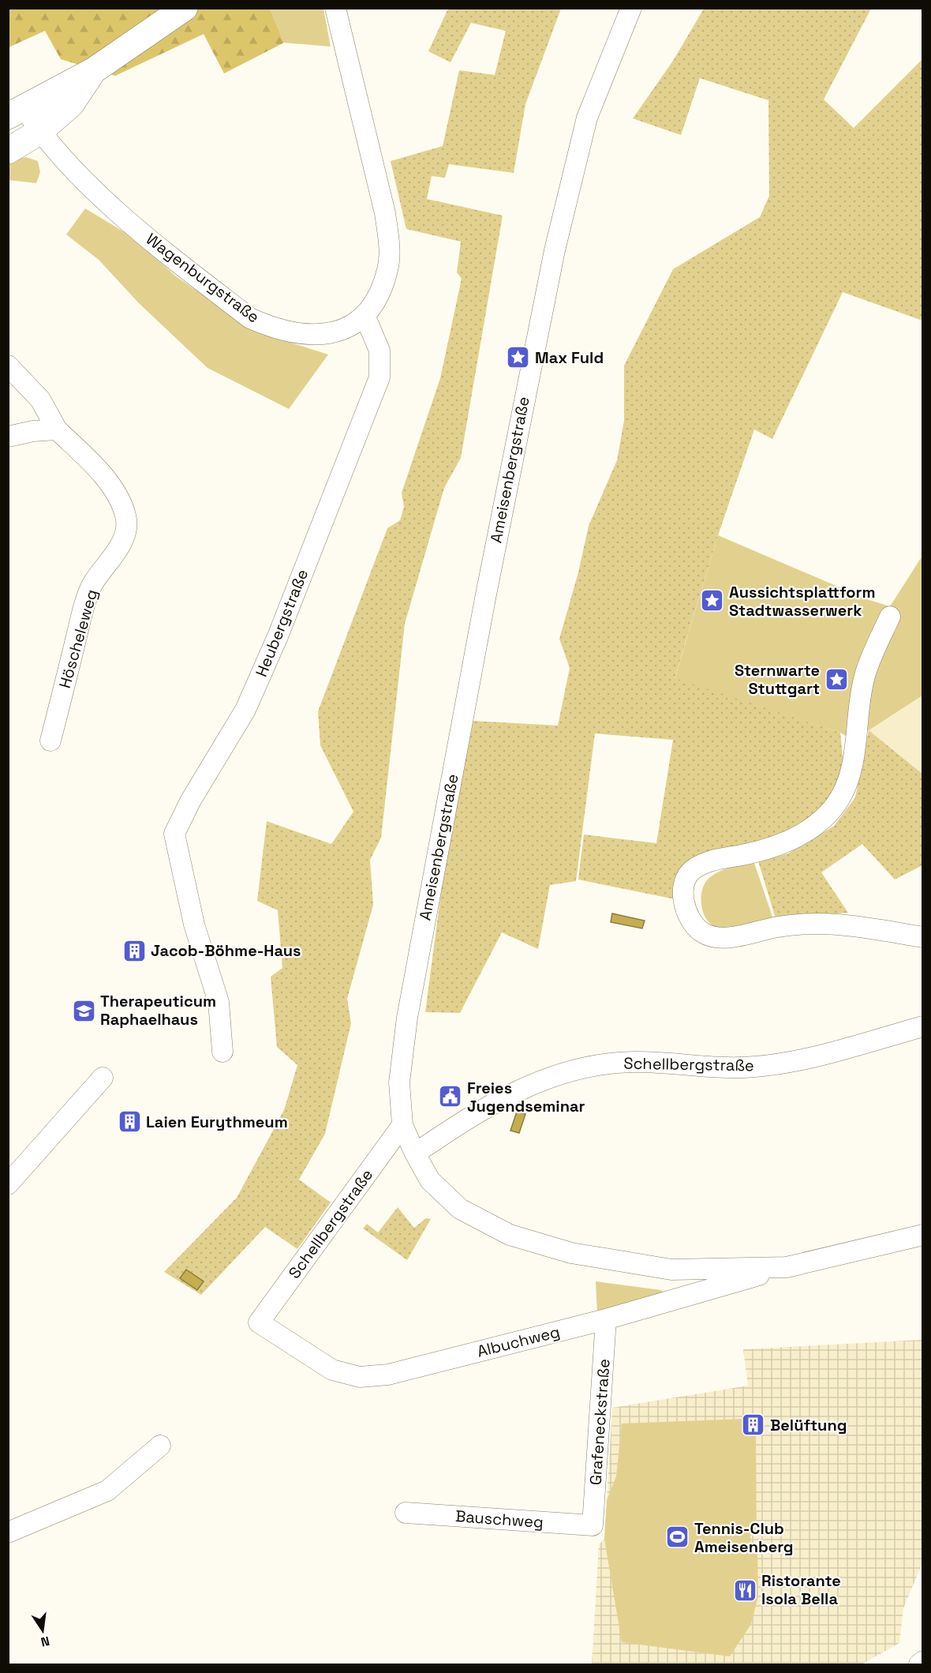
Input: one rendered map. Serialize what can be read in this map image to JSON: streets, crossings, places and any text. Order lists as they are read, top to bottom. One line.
{"streets":{"main road":["Wagenburgstraße"],"street":["Ameisenbergstraße","Heubergstraße","Höscheleweg","Schellbergstraße","Albuchweg","Grafeneckstraße","Bauschweg"]},"crossings":[["Wagenburgstraße","Heubergstraße"],["Ameisenbergstraße","Schellbergstraße"],["Ameisenbergstraße","Albuchweg"],["Schellbergstraße","Albuchweg"],["Albuchweg","Grafeneckstraße"],["Grafeneckstraße","Bauschweg"]],"places":{"place":["Max Fuld","Aussichtsplattform Stadtwasserwerk","Sternwarte Stuttgart"],"building":["Jacob-Böhme-Haus","Laien Eurythmeum","Belüftung"],"school or university":["Therapeuticum Raphaelhaus"],"public building":["Freies Jugendseminar"],"sports":["Tennis-Club Ameisenberg"],"restaurant":["Ristorante Isola Bella"]},"north":"bottom"}
